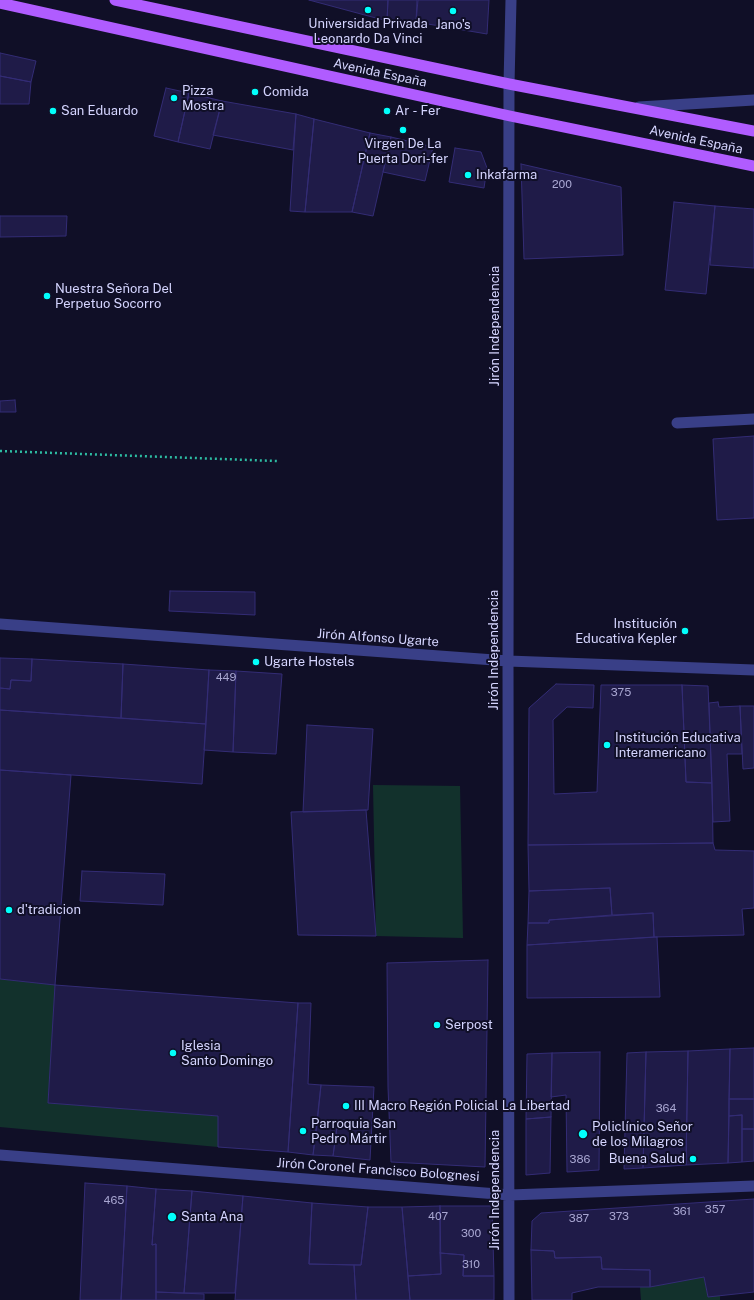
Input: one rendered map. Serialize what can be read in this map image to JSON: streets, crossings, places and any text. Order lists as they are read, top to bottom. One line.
{"streets":{"main road":["Avenida España"],"street":["Jirón Independencia","Jirón Alfonso Ugarte","Jirón Coronel Francisco Bolognesi"]},"crossings":[["Avenida España","Jirón Independencia"],["Jirón Independencia","Jirón Alfonso Ugarte"],["Jirón Independencia","Jirón Coronel Francisco Bolognesi"]],"places":["Universidad Privada Leonardo Da Vinci","Jano's","Comida","Pizza Mostra","San Eduardo","Ar - Fer","Virgen De La Puerta Dori-fer","Inkafarma","Nuestra Señora Del Perpetuo Socorro","Institución Educativa Kepler","Ugarte Hostels","Institución Educativa Interamericano","d'tradicion","Serpost","Iglesia Santo Domingo","III Macro Región Policial La Libertad","Parroquia San Pedro Mártir","Policlínico Señor de los Milagros","Buena Salud","Santa Ana"],"house_numbers":["200","449","375","364","386","465","357","361","407","373","387","300","310"]}
